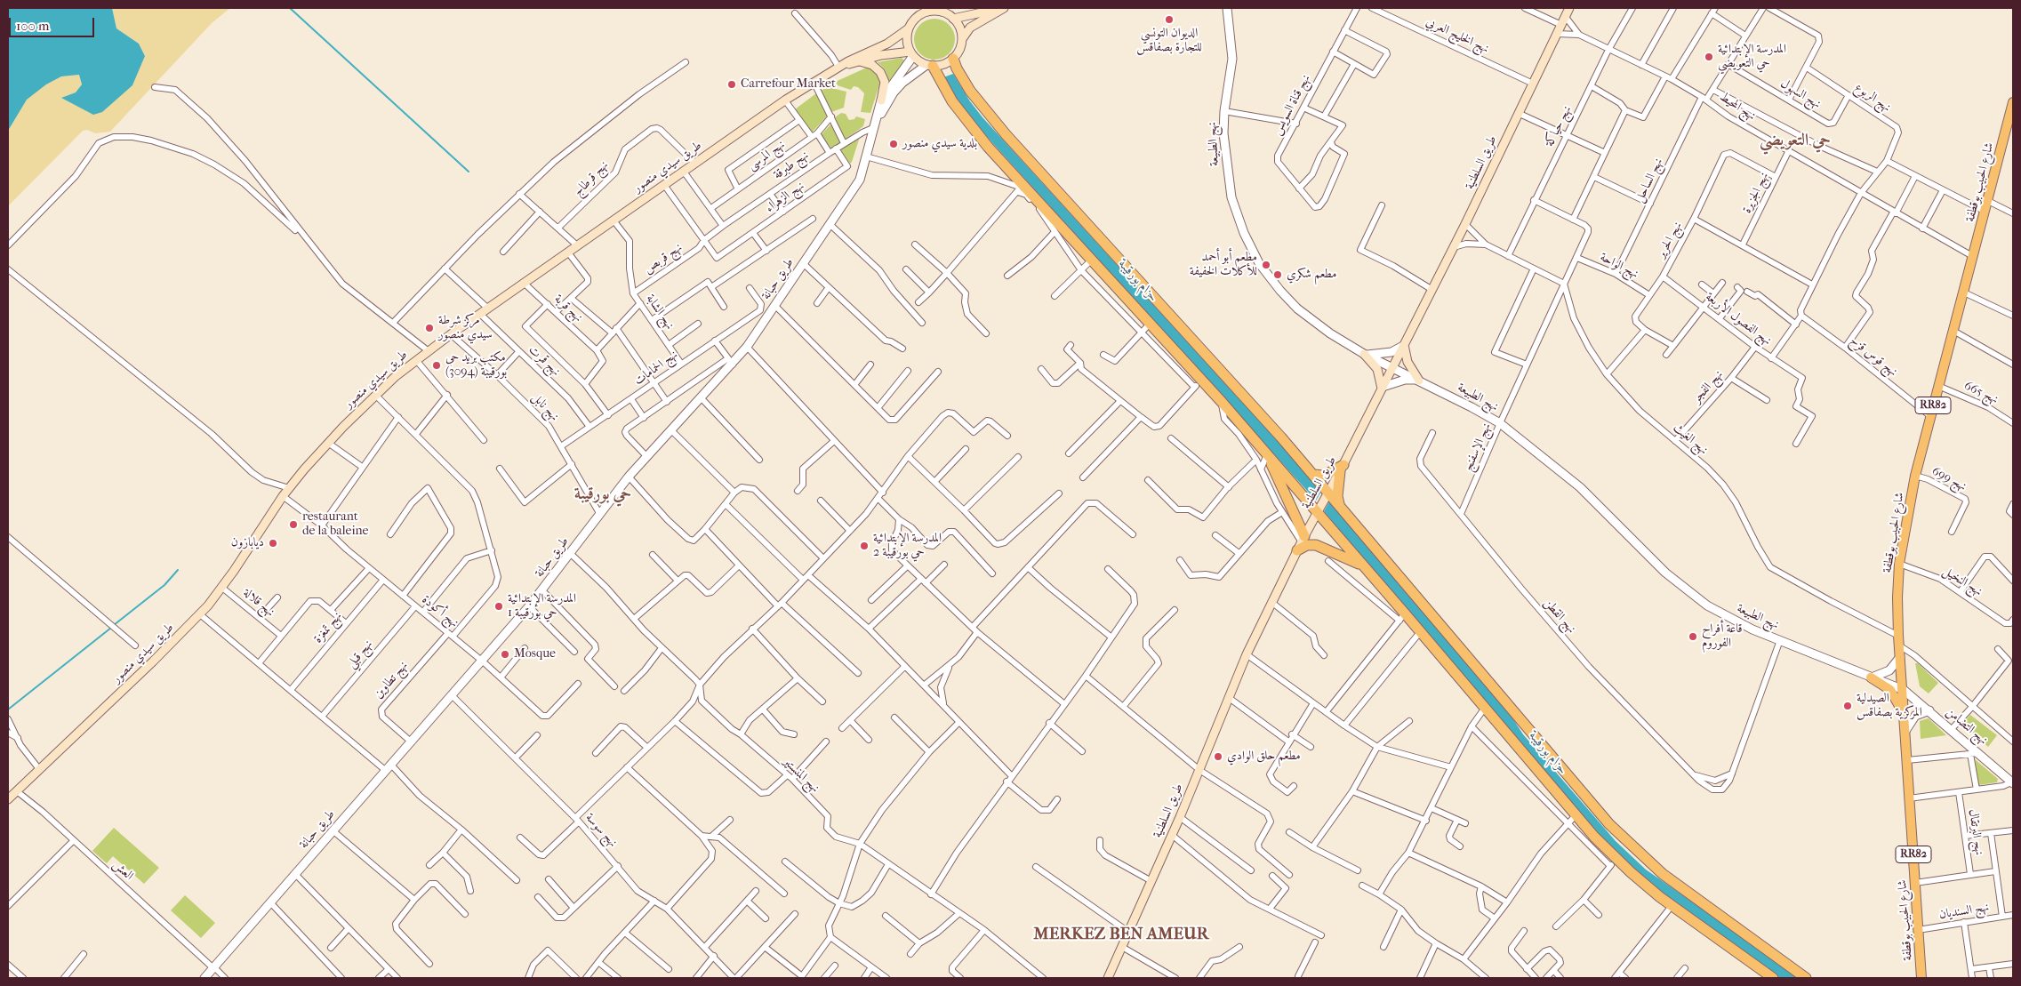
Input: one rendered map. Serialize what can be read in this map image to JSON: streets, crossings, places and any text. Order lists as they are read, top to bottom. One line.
{"streets":{"main road":["طريق السلطنية","طريق سيدي منصور","شارع الحبيب بوقطفة","RR82"],"street":["نهج الخليج العربي","نهج السهول","نهج الربوع","نهج قناة السويس","نهج المحيط","نهج حياكة","نهج الطبيعة","نهج المرسى","نهج طبرقة","نهج قرطاج","نهج الساحل","نهج الجزيرة","نهج الزهراء","نهج الحرير","نهج قربص","نهج الواحة","طريق حبانة","نهج قربة","نهج الشابة","نهج الفصول الأربعة","نهج قوس قزح","نهج قمرت","نهج الحمامات","نهج الفجر","نهج 665","نهج نابل","نهج الغيث","نهج الإسفنج","نهج 699","نهج النخيل","نهج قلالة","نهج أكودة","نهج القطن","نهج تمغزة","نهج قبلي","نهج تطاوين","نهج التضامن","نهج المنستير","نهج سوسة","نهج البرتقال","العش","نهج السنديان"]},"crossings":[["نهج الخليج العربي","طريق السلطنية"],["نهج السهول","نهج الربوع"],["نهج السهول","نهج الساحل"],["نهج المحيط","نهج حياكة"],["نهج المحيط","طريق السلطنية"],["نهج المحيط","نهج الساحل"],["نهج المحيط","شارع الحبيب بوقطفة"],["نهج المحيط","نهج الجزيرة"],["نهج الطبيعة","طريق السلطنية"],["نهج الطبيعة","شارع الحبيب بوقطفة"],["نهج الطبيعة","نهج الإسفنج"],["نهج الطبيعة","نهج القطن"],["نهج الطبيعة","نهج التضامن"],["نهج طبرقة","نهج الزهراء"],["نهج طبرقة","نهج قربص"],["نهج طبرقة","طريق حبانة"],["طريق سيدي منصور","نهج قرطاج"],["طريق سيدي منصور","طريق حبانة"],["طريق سيدي منصور","نهج قربة"],["طريق سيدي منصور","نهج الشابة"],["طريق سيدي منصور","نهج قمرت"],["طريق سيدي منصور","نهج نابل"],["طريق سيدي منصور","نهج قلالة"],["طريق سيدي منصور","نهج أكودة"],["طريق سيدي منصور","العش"],["نهج الساحل","نهج الواحة"],["شارع الحبيب بوقطفة","نهج قوس قزح"],["شارع الحبيب بوقطفة","نهج 665"],["شارع الحبيب بوقطفة","نهج الغيث"],["شارع الحبيب بوقطفة","نهج 699"],["شارع الحبيب بوقطفة","نهج النخيل"],["شارع الحبيب بوقطفة","نهج التضامن"],["شارع الحبيب بوقطفة","نهج السنديان"],["نهج الجزيرة","نهج الحرير"],["نهج الزهراء","نهج قربص"],["نهج الحرير","نهج الواحة"],["نهج الحرير","نهج الفصول الأربعة"],["نهج قربص","نهج الشابة"],["نهج الواحة","نهج الإسفنج"],["طريق حبانة","نهج نابل"],["طريق حبانة","نهج أكودة"],["طريق حبانة","نهج تطاوين"],["طريق حبانة","نهج المنستير"],["طريق حبانة","نهج سوسة"],["طريق حبانة","العش"],["نهج الشابة","نهج الحمامات"],["نهج الفصول الأربعة","نهج الفجر"],["نهج قمرت","نهج الحمامات"],["نهج الحمامات","نهج نابل"],["نهج الفجر","نهج الغيث"],["نهج الغيث","نهج الإسفنج"],["نهج الإسفنج","نهج القطن"],["نهج أكودة","نهج تمغزة"],["نهج أكودة","نهج قبلي"],["نهج أكودة","نهج تطاوين"]],"districts":["حي التعويضي","حي بورقيبة","MERKEZ BEN AMEUR"],"water":["حزام بورقيبة"],"places":["الديوان التونسي للتجارة بصفاقس","المدرسة الإبتدائية حي التعويضي","Carrefour Market","بلدية سيدي منصور","مطعم أبو أحمد للأكلات الخفيفة","مطعم شكري","مركز شرطة سيدي منصور","مكتب بريد حي بورقيبة (3094)","restaurant de la baleine","ديابازون","المدرسة الإبتدائية حي بورقيبة 2","المدرسة الإبتدائية حي بورقيبة 1","قاعة أفراح الفوروم","Mosque","الصيدلية المركزية بصفاقس","مطعم حلق الوادي"],"scale_bar":"100 m"}
